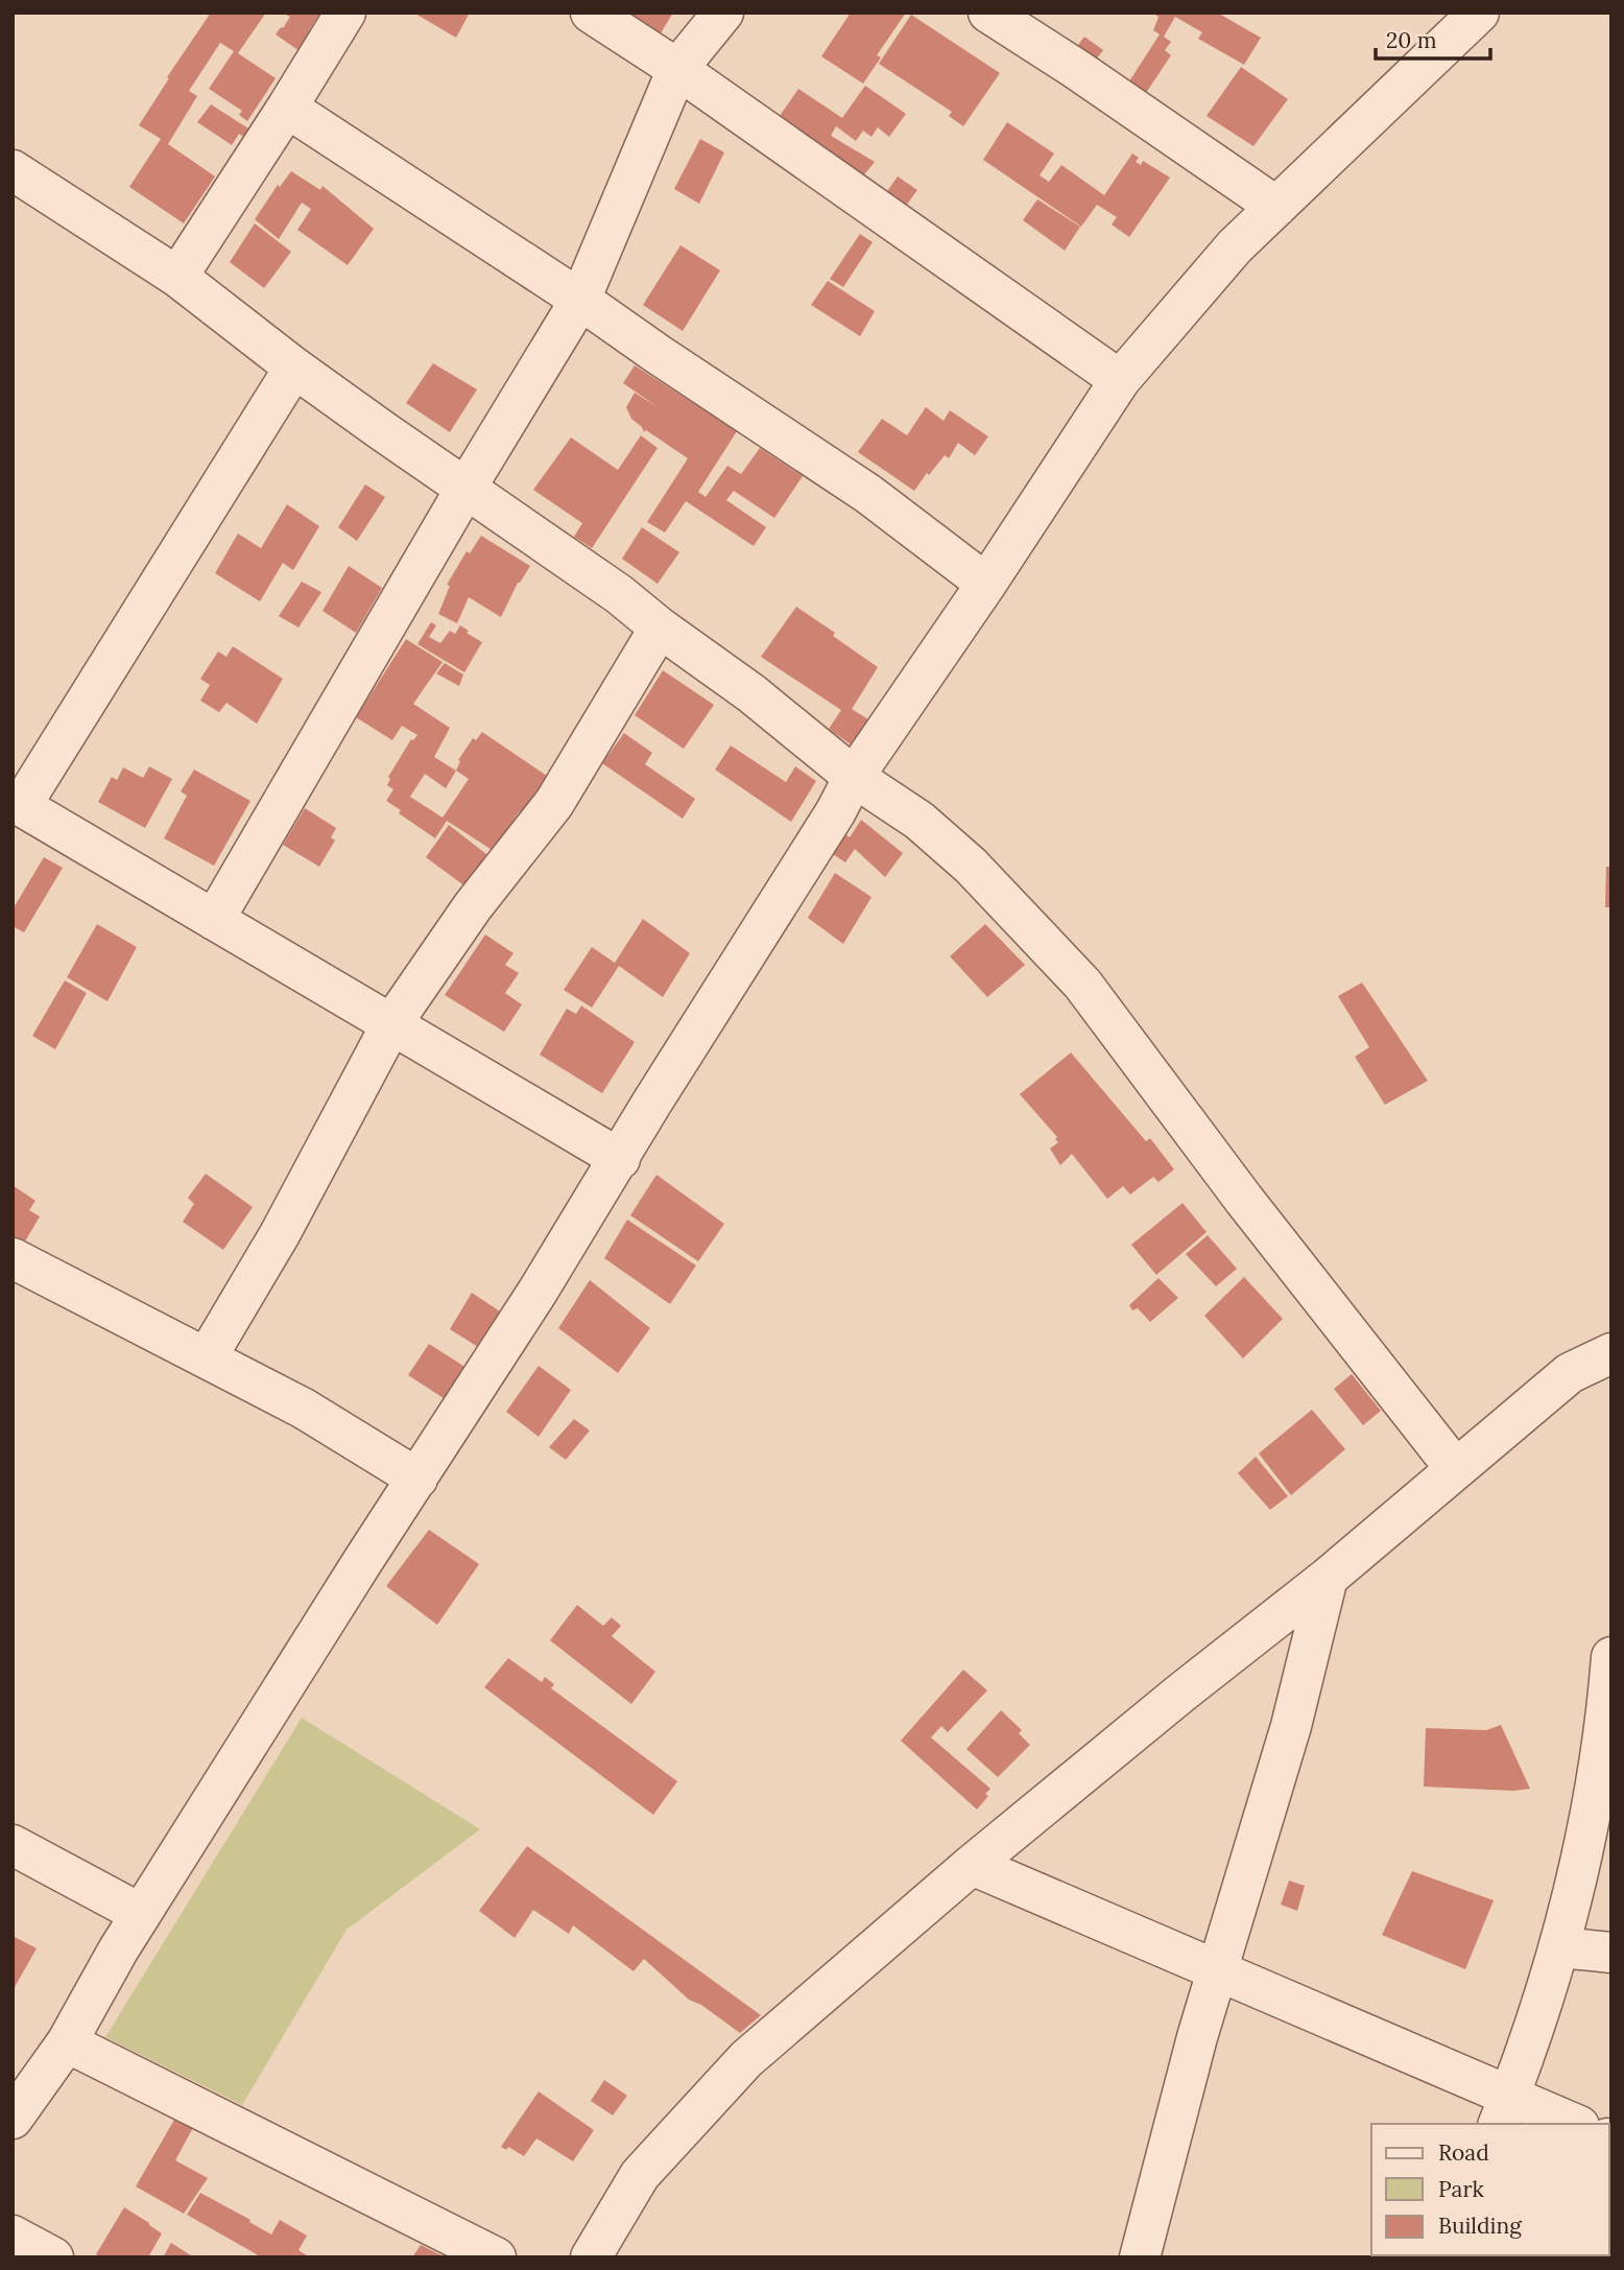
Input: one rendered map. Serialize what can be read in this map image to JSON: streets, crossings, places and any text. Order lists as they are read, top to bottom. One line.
{"legend":["Road","Park","Building"],"scale_bar":"20 m"}
